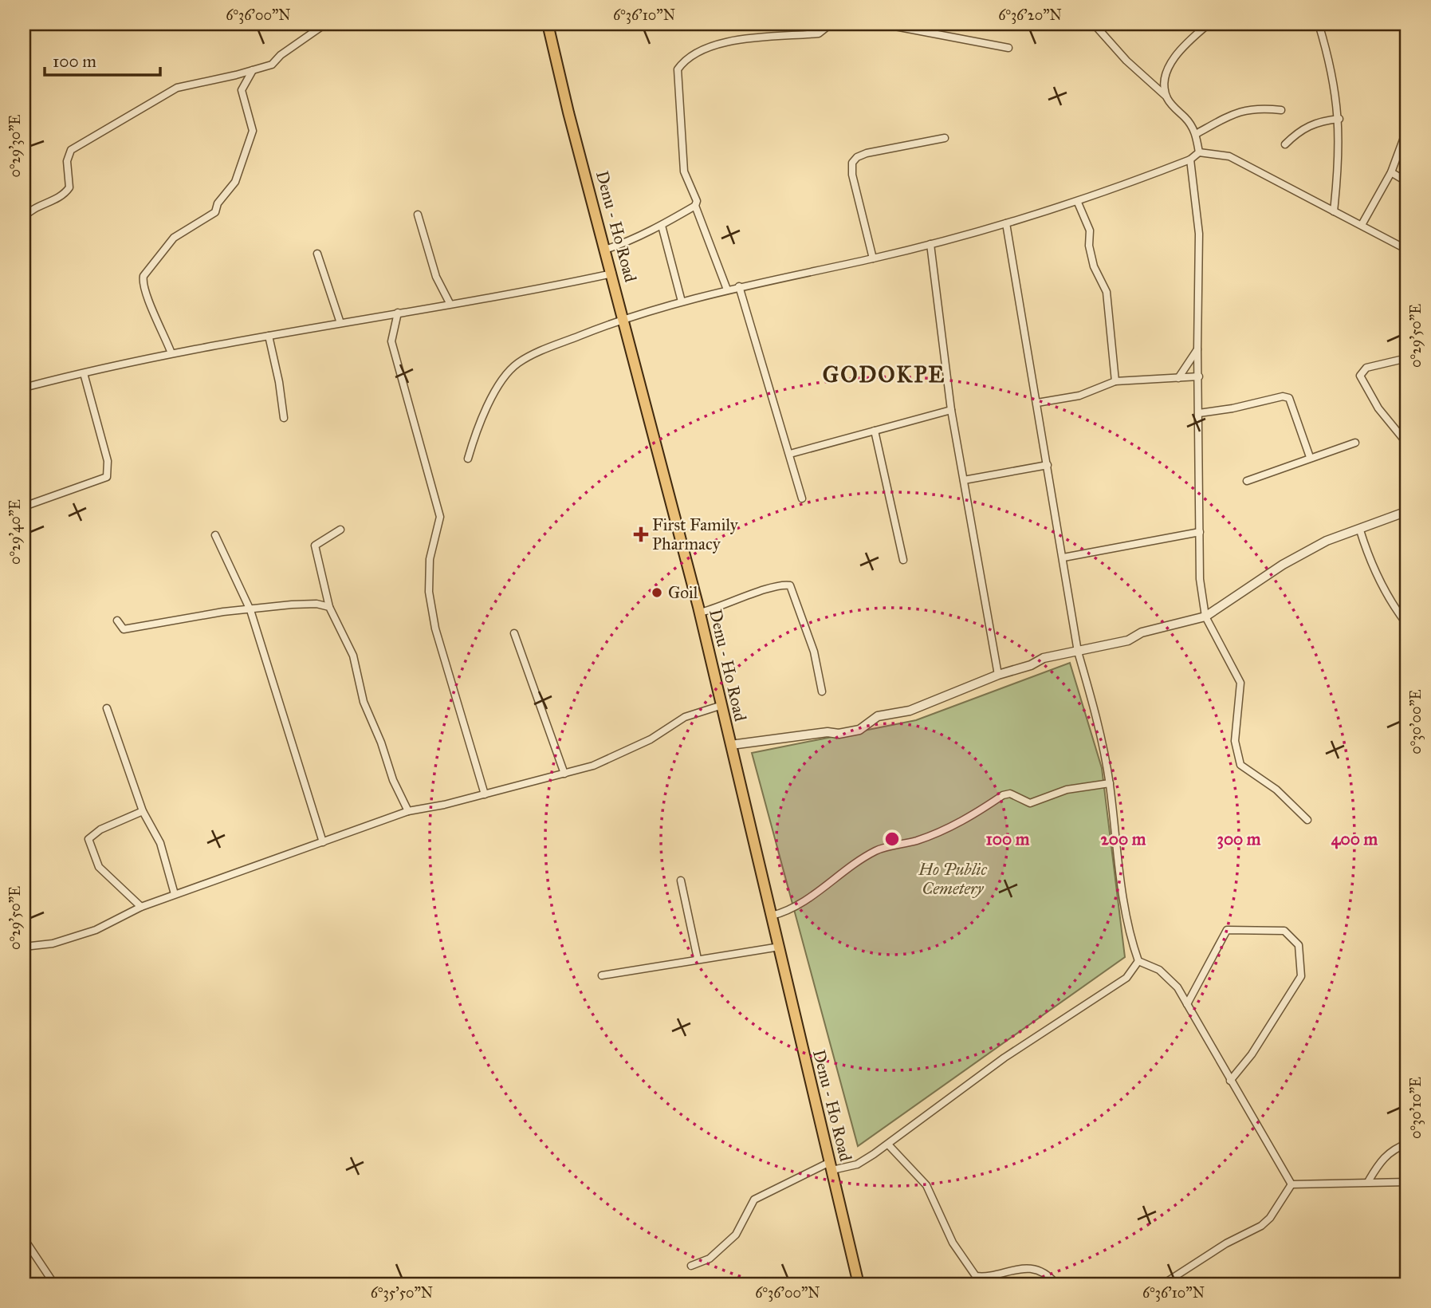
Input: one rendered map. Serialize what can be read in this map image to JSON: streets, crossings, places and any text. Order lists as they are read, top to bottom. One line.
{"streets":{"main road":["Denu - Ho Road"]},"districts":["GODOKPE"],"parks":["Ho Public Cemetery"],"places":{"health":["First Family Pharmacy"],"other":["Goil"]},"scale_bar":"100 m","coordinates":["6°36'00\"N","6°36'10\"N","6°36'20\"N","0°29'30\"E","0°29'50\"E","0°29'40\"E","0°30'00\"E","0°30'10\"E","6°35'50\"N"],"rings":["100 m","200 m","300 m","400 m"]}
